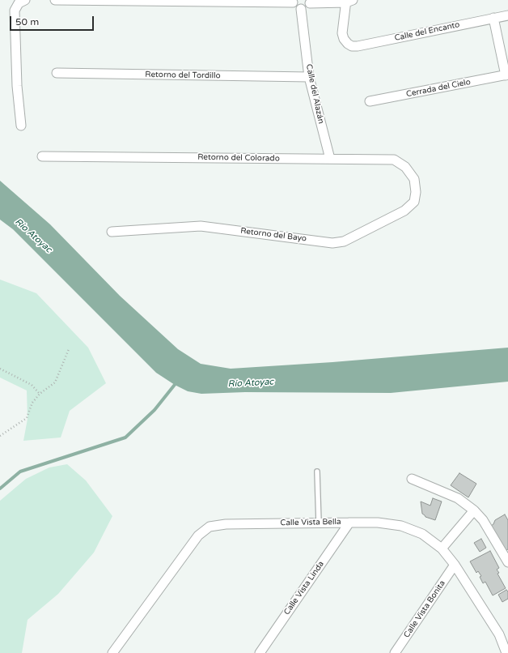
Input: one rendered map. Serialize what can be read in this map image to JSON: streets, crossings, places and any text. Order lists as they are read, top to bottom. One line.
{"streets":{"street":["Calle del Encanto","Retorno del Tordillo","Cerrada del Cielo","Calle del Alazán","Retorno del Colorado","Retorno del Bayo","Calle Vista Bella","Calle Vista Linda","Calle Vista Bonita"]},"crossings":[["Retorno del Tordillo","Calle del Alazán"],["Calle del Alazán","Retorno del Colorado"],["Retorno del Colorado","Retorno del Bayo"],["Calle Vista Bella","Calle Vista Linda"],["Calle Vista Bella","Calle Vista Bonita"]],"water":["Río Atoyac"],"scale_bar":"50 m"}
